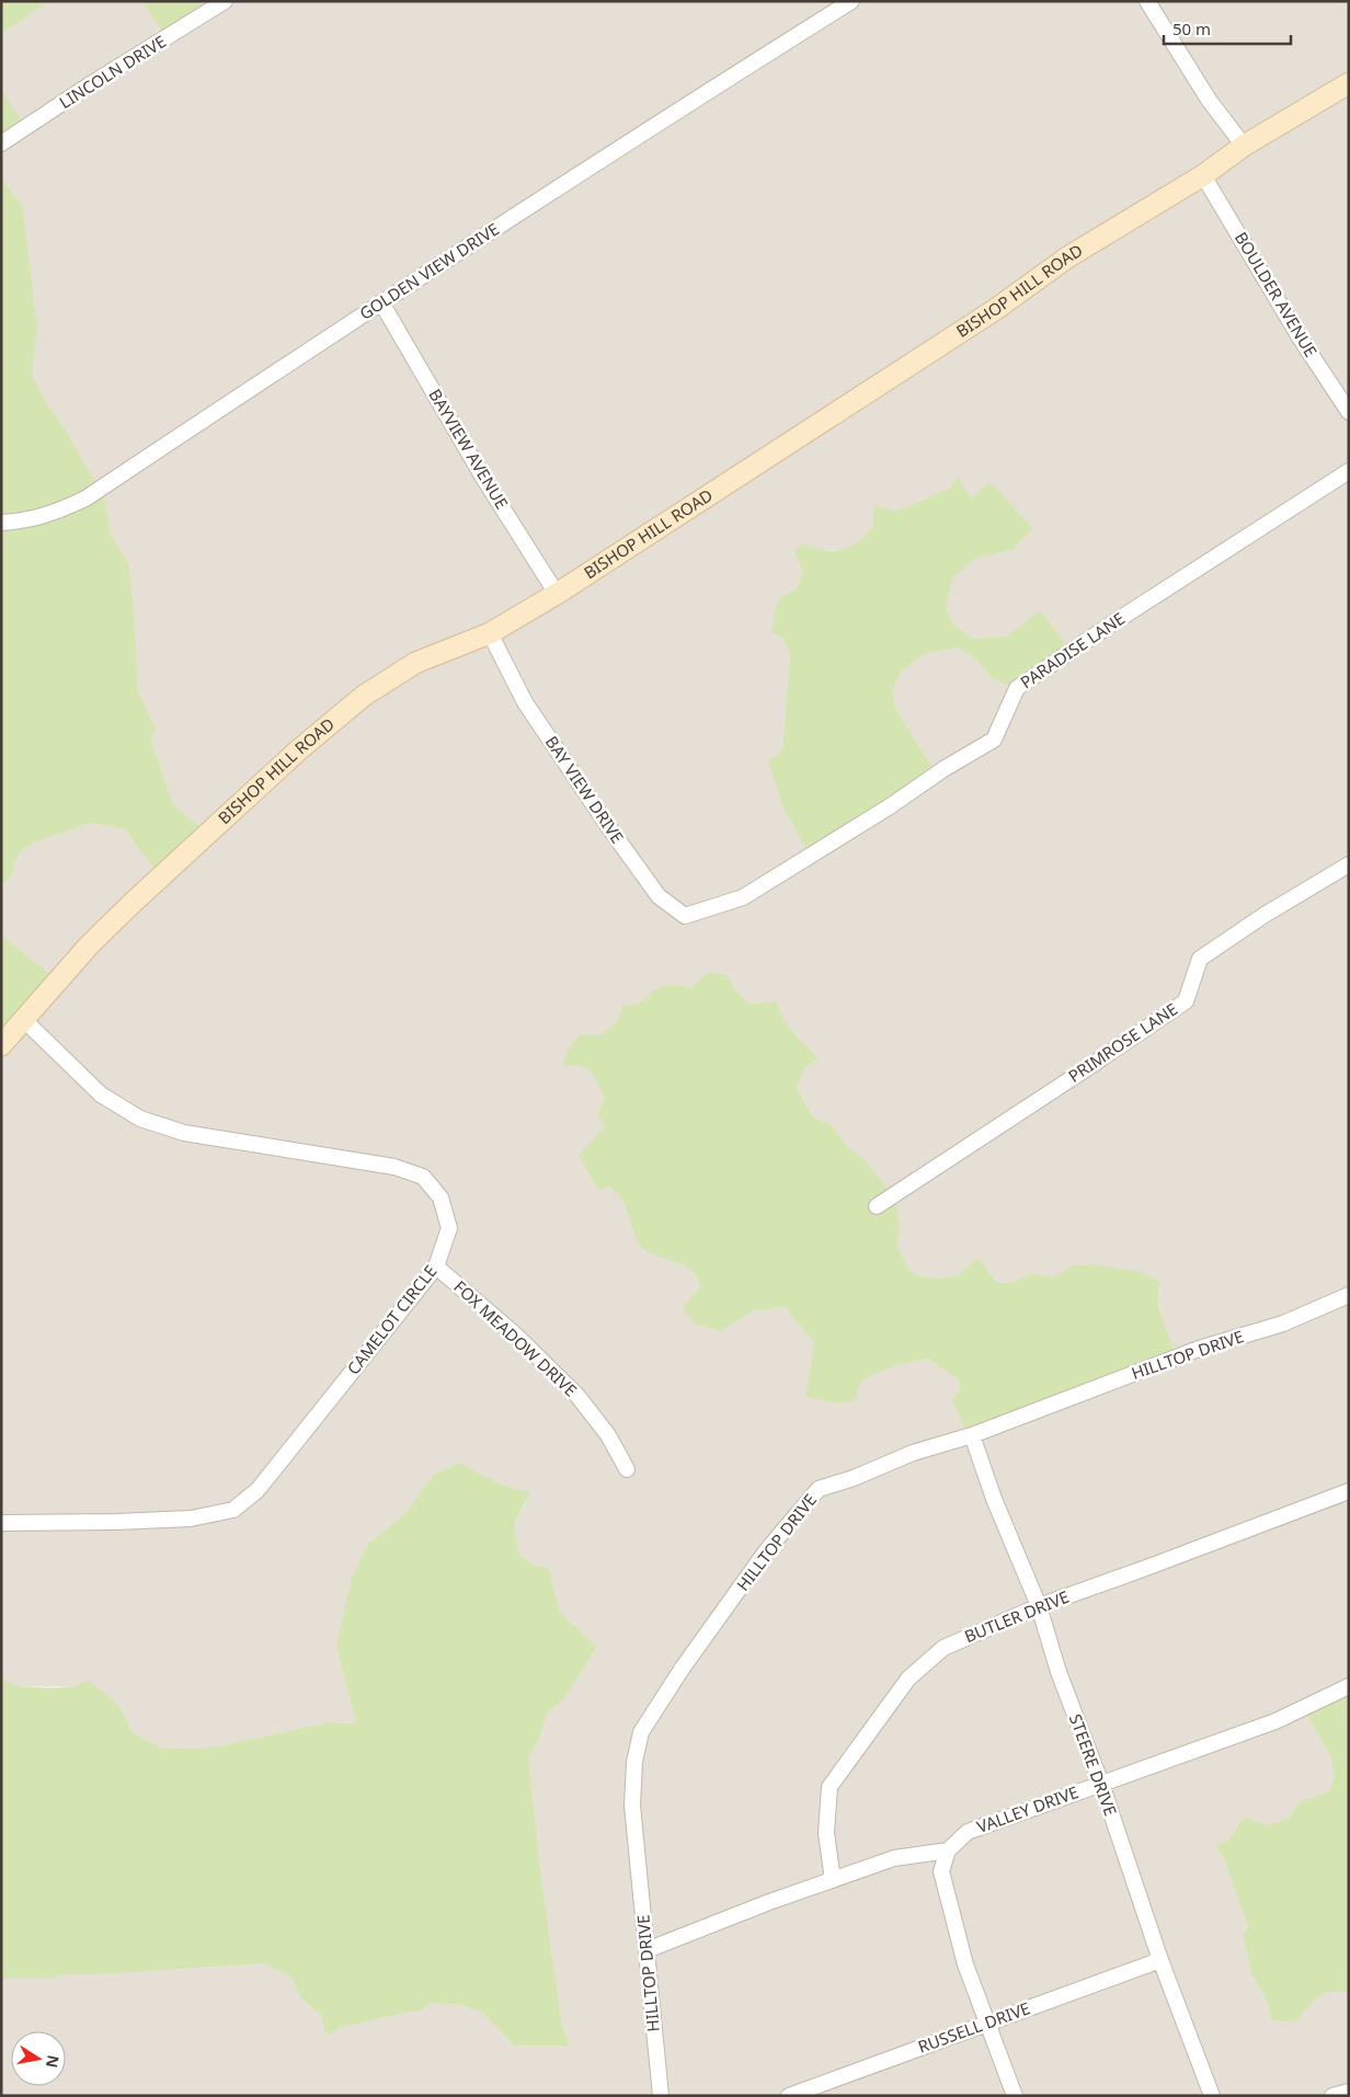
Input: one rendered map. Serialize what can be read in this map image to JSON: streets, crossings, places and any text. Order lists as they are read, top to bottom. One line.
{"streets":{"street":["LINCOLN DRIVE","GOLDEN VIEW DRIVE","BISHOP HILL ROAD","BOULDER AVENUE","BAYVIEW AVENUE","PARADISE LANE","BAY VIEW DRIVE","PRIMROSE LANE","CAMELOT CIRCLE","FOX MEADOW DRIVE","HILLTOP DRIVE","BUTLER DRIVE","STEERE DRIVE","VALLEY DRIVE","RUSSELL DRIVE"]},"crossings":[["GOLDEN VIEW DRIVE","BAYVIEW AVENUE"],["BISHOP HILL ROAD","BOULDER AVENUE"],["BISHOP HILL ROAD","BAYVIEW AVENUE"],["BISHOP HILL ROAD","BAY VIEW DRIVE"],["BISHOP HILL ROAD","CAMELOT CIRCLE"],["PARADISE LANE","BAY VIEW DRIVE"],["CAMELOT CIRCLE","FOX MEADOW DRIVE"],["HILLTOP DRIVE","STEERE DRIVE"],["BUTLER DRIVE","STEERE DRIVE"],["STEERE DRIVE","VALLEY DRIVE"],["STEERE DRIVE","RUSSELL DRIVE"]],"scale_bar":"50 m","north":"right"}
